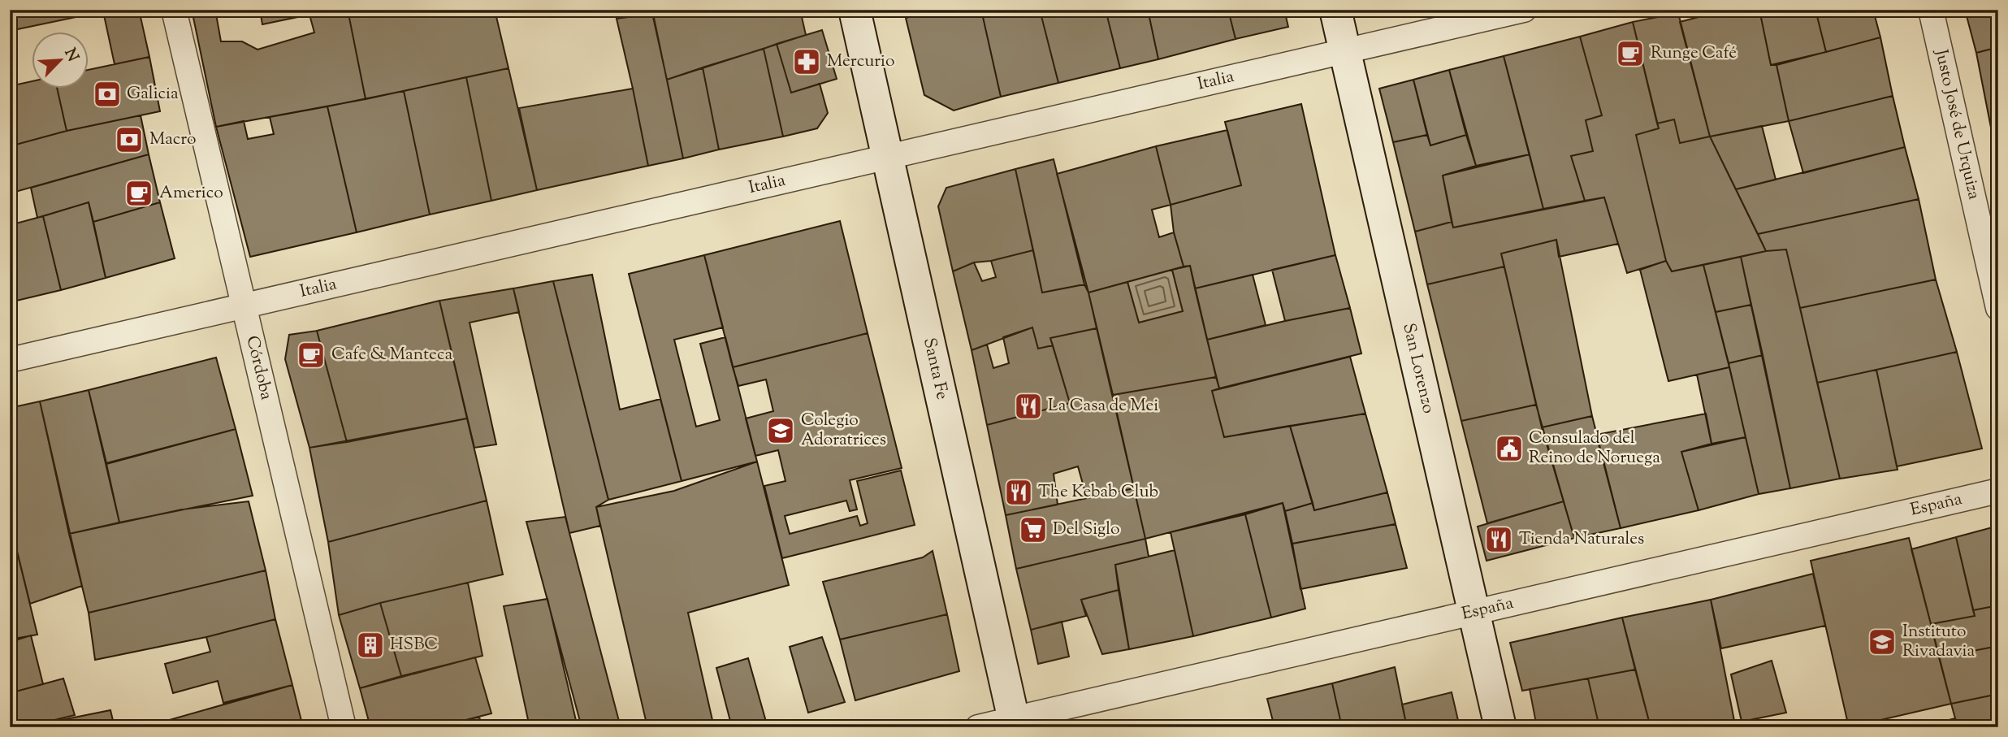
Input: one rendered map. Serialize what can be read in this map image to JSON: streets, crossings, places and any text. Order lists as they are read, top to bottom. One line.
{"streets":{"main road":["Santa Fe","San Lorenzo"],"street":["Italia","Justo José de Urquiza","Córdoba","España"]},"crossings":[["Italia","Santa Fe"],["Italia","Córdoba"],["Italia","San Lorenzo"],["Santa Fe","España"],["San Lorenzo","España"]],"places":{"cafe":["Runge Café","Americo","Cafe & Manteca"],"pharmacy":["Mercurio"],"bank":["Galicia","Macro"],"restaurant":["La Casa de Mei","The Kebab Club","Tienda Naturales"],"school or university":["Colegio Adoratrices","Instituto Rivadavia"],"public building":["Consulado del Reino de Noruega"],"supermarket":["Del Siglo"],"building":["HSBC"]},"north":"top right"}
